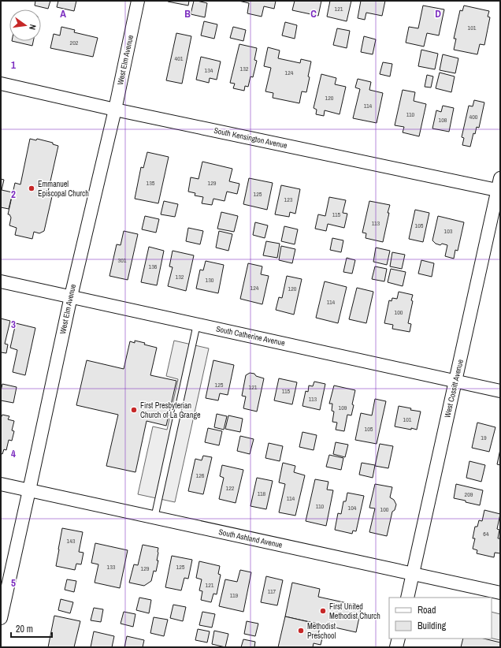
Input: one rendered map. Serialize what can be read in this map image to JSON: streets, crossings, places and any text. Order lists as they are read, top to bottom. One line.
{"streets":{"street":["West Elm Avenue","South Kensington Avenue","South Catherine Avenue","West Cossitt Avenue","South Ashland Avenue"]},"crossings":[["West Elm Avenue","South Kensington Avenue"],["West Elm Avenue","South Catherine Avenue"],["West Elm Avenue","South Ashland Avenue"],["South Kensington Avenue","West Cossitt Avenue"],["South Catherine Avenue","West Cossitt Avenue"],["West Cossitt Avenue","South Ashland Avenue"]],"places":["Emmanuel Episcopal Church","First Presbyterian Church of La Grange","First United Methodist Church","Methodist Preschool"],"house_numbers":["121","101","202","401","132","134","124","120","114","110","400","108","135","129","125","123","115","113","105","103","301","136","132","130","124","120","114","100","125","121","115","113","109","101","105","19","126","122","118","209","114","110","104","100","64","143","133","125","129","121","117","119"],"legend":["Road","Building"],"scale_bar":"20 m","north":"right","grid":{"columns":["A","B","C","D"],"rows":["1","2","3","4","5"]}}
